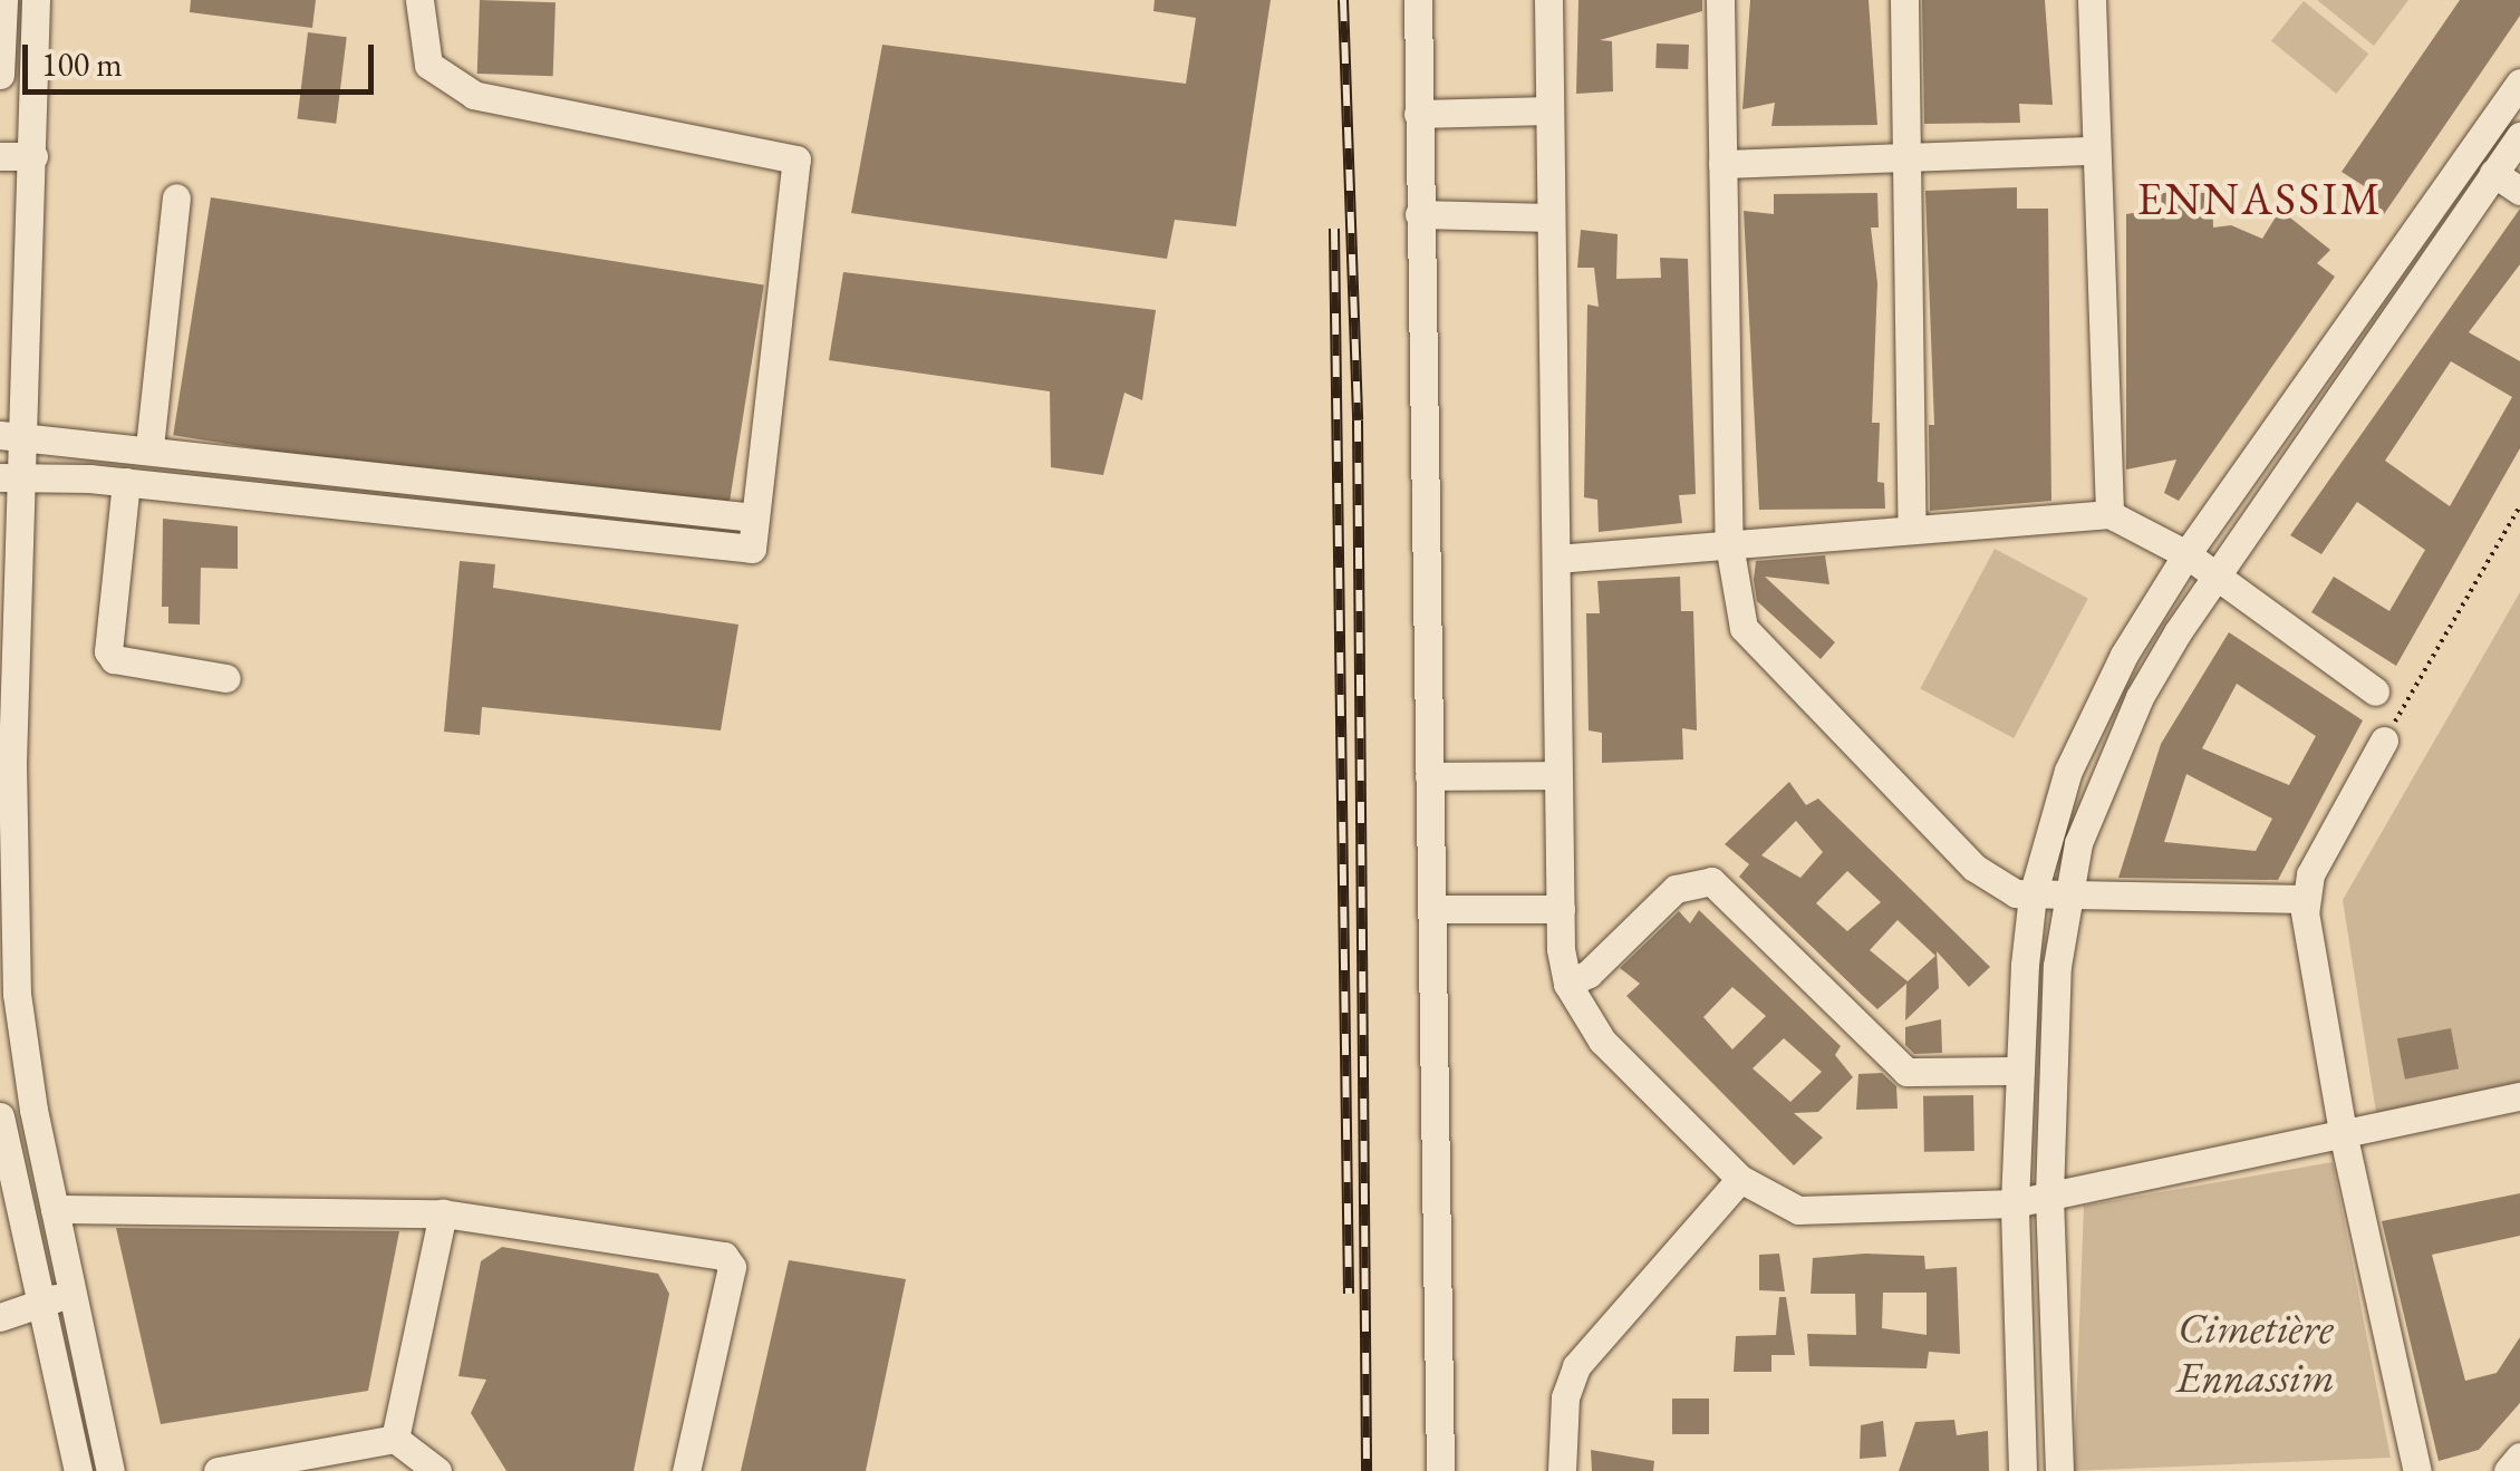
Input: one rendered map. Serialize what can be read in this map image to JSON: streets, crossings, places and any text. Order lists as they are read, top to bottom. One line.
{"districts":["ENNASSIM"],"parks":["Cimetière Ennassim"],"scale_bar":"100 m"}
